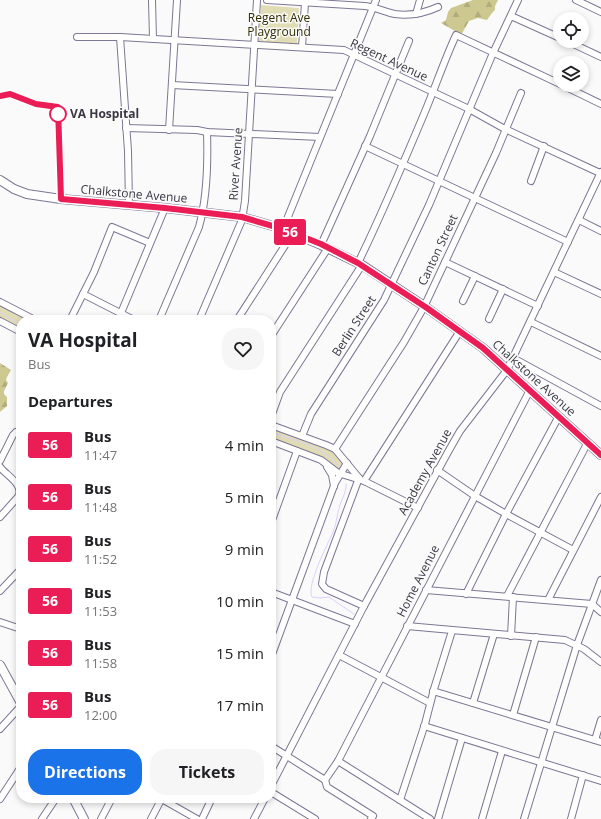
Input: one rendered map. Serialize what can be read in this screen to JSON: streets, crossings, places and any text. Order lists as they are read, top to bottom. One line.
{"streets":{"main road":["Chalkstone Avenue"],"street":["Regent Avenue","River Avenue","Canton Street","Berlin Street","Academy Avenue","Home Avenue"]},"crossings":[["Regent Avenue","River Avenue"],["Regent Avenue","Canton Street"],["Regent Avenue","Berlin Street"],["Regent Avenue","Academy Avenue"],["River Avenue","Chalkstone Avenue"],["Chalkstone Avenue","Canton Street"],["Chalkstone Avenue","Berlin Street"],["Chalkstone Avenue","Academy Avenue"],["Chalkstone Avenue","Home Avenue"]],"parks":["Regent Ave Playground"],"places":["VA Hospital"],"lines":["bus line 56"],"page":{"on_map":"56","heading":[["VA Hospital","Bus"],"Departures"],"list":[{"mark":"56","name":"Bus","note":"11:47","value":"4 min"},{"mark":"56","name":"Bus","note":"11:48","value":"5 min"},{"mark":"56","name":"Bus","note":"11:52","value":"9 min"},{"mark":"56","name":"Bus","note":"11:53","value":"10 min"},{"mark":"56","name":"Bus","note":"11:58","value":"15 min"},{"mark":"56","name":"Bus","note":"12:00","value":"17 min"}],"buttons":["Directions","Tickets"]}}
